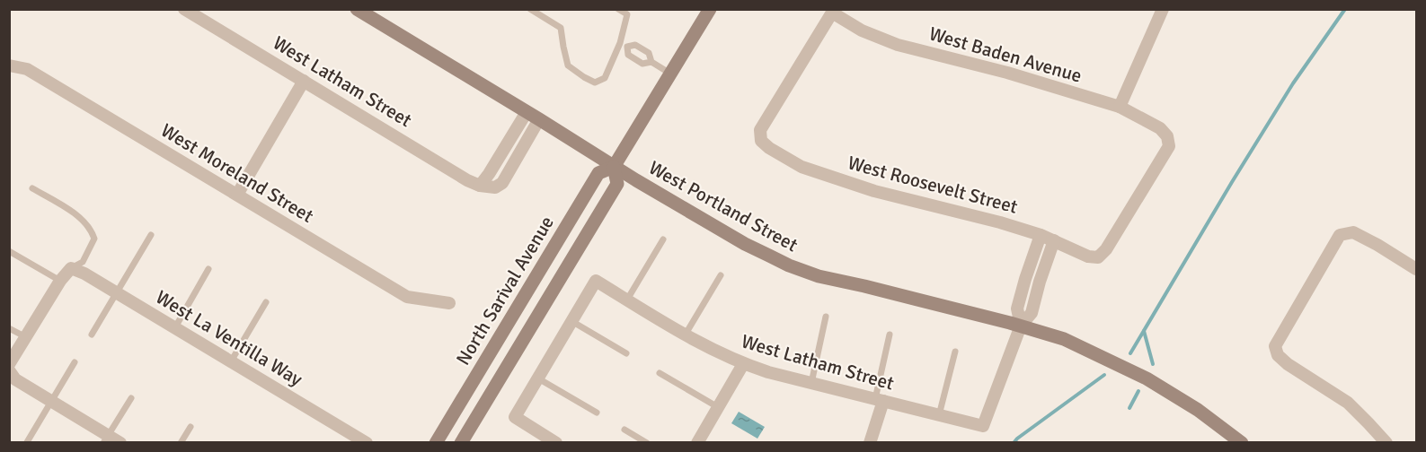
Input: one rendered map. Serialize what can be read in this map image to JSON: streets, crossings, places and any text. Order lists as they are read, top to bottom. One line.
{"streets":{"street":["West Baden Avenue","West Latham Street","West Moreland Street","West Roosevelt Street","West Portland Street","North Sarival Avenue","West La Ventilla Way"]},"crossings":[["West Baden Avenue","West Roosevelt Street"],["West Latham Street","West Portland Street"],["West Portland Street","North Sarival Avenue"]]}
